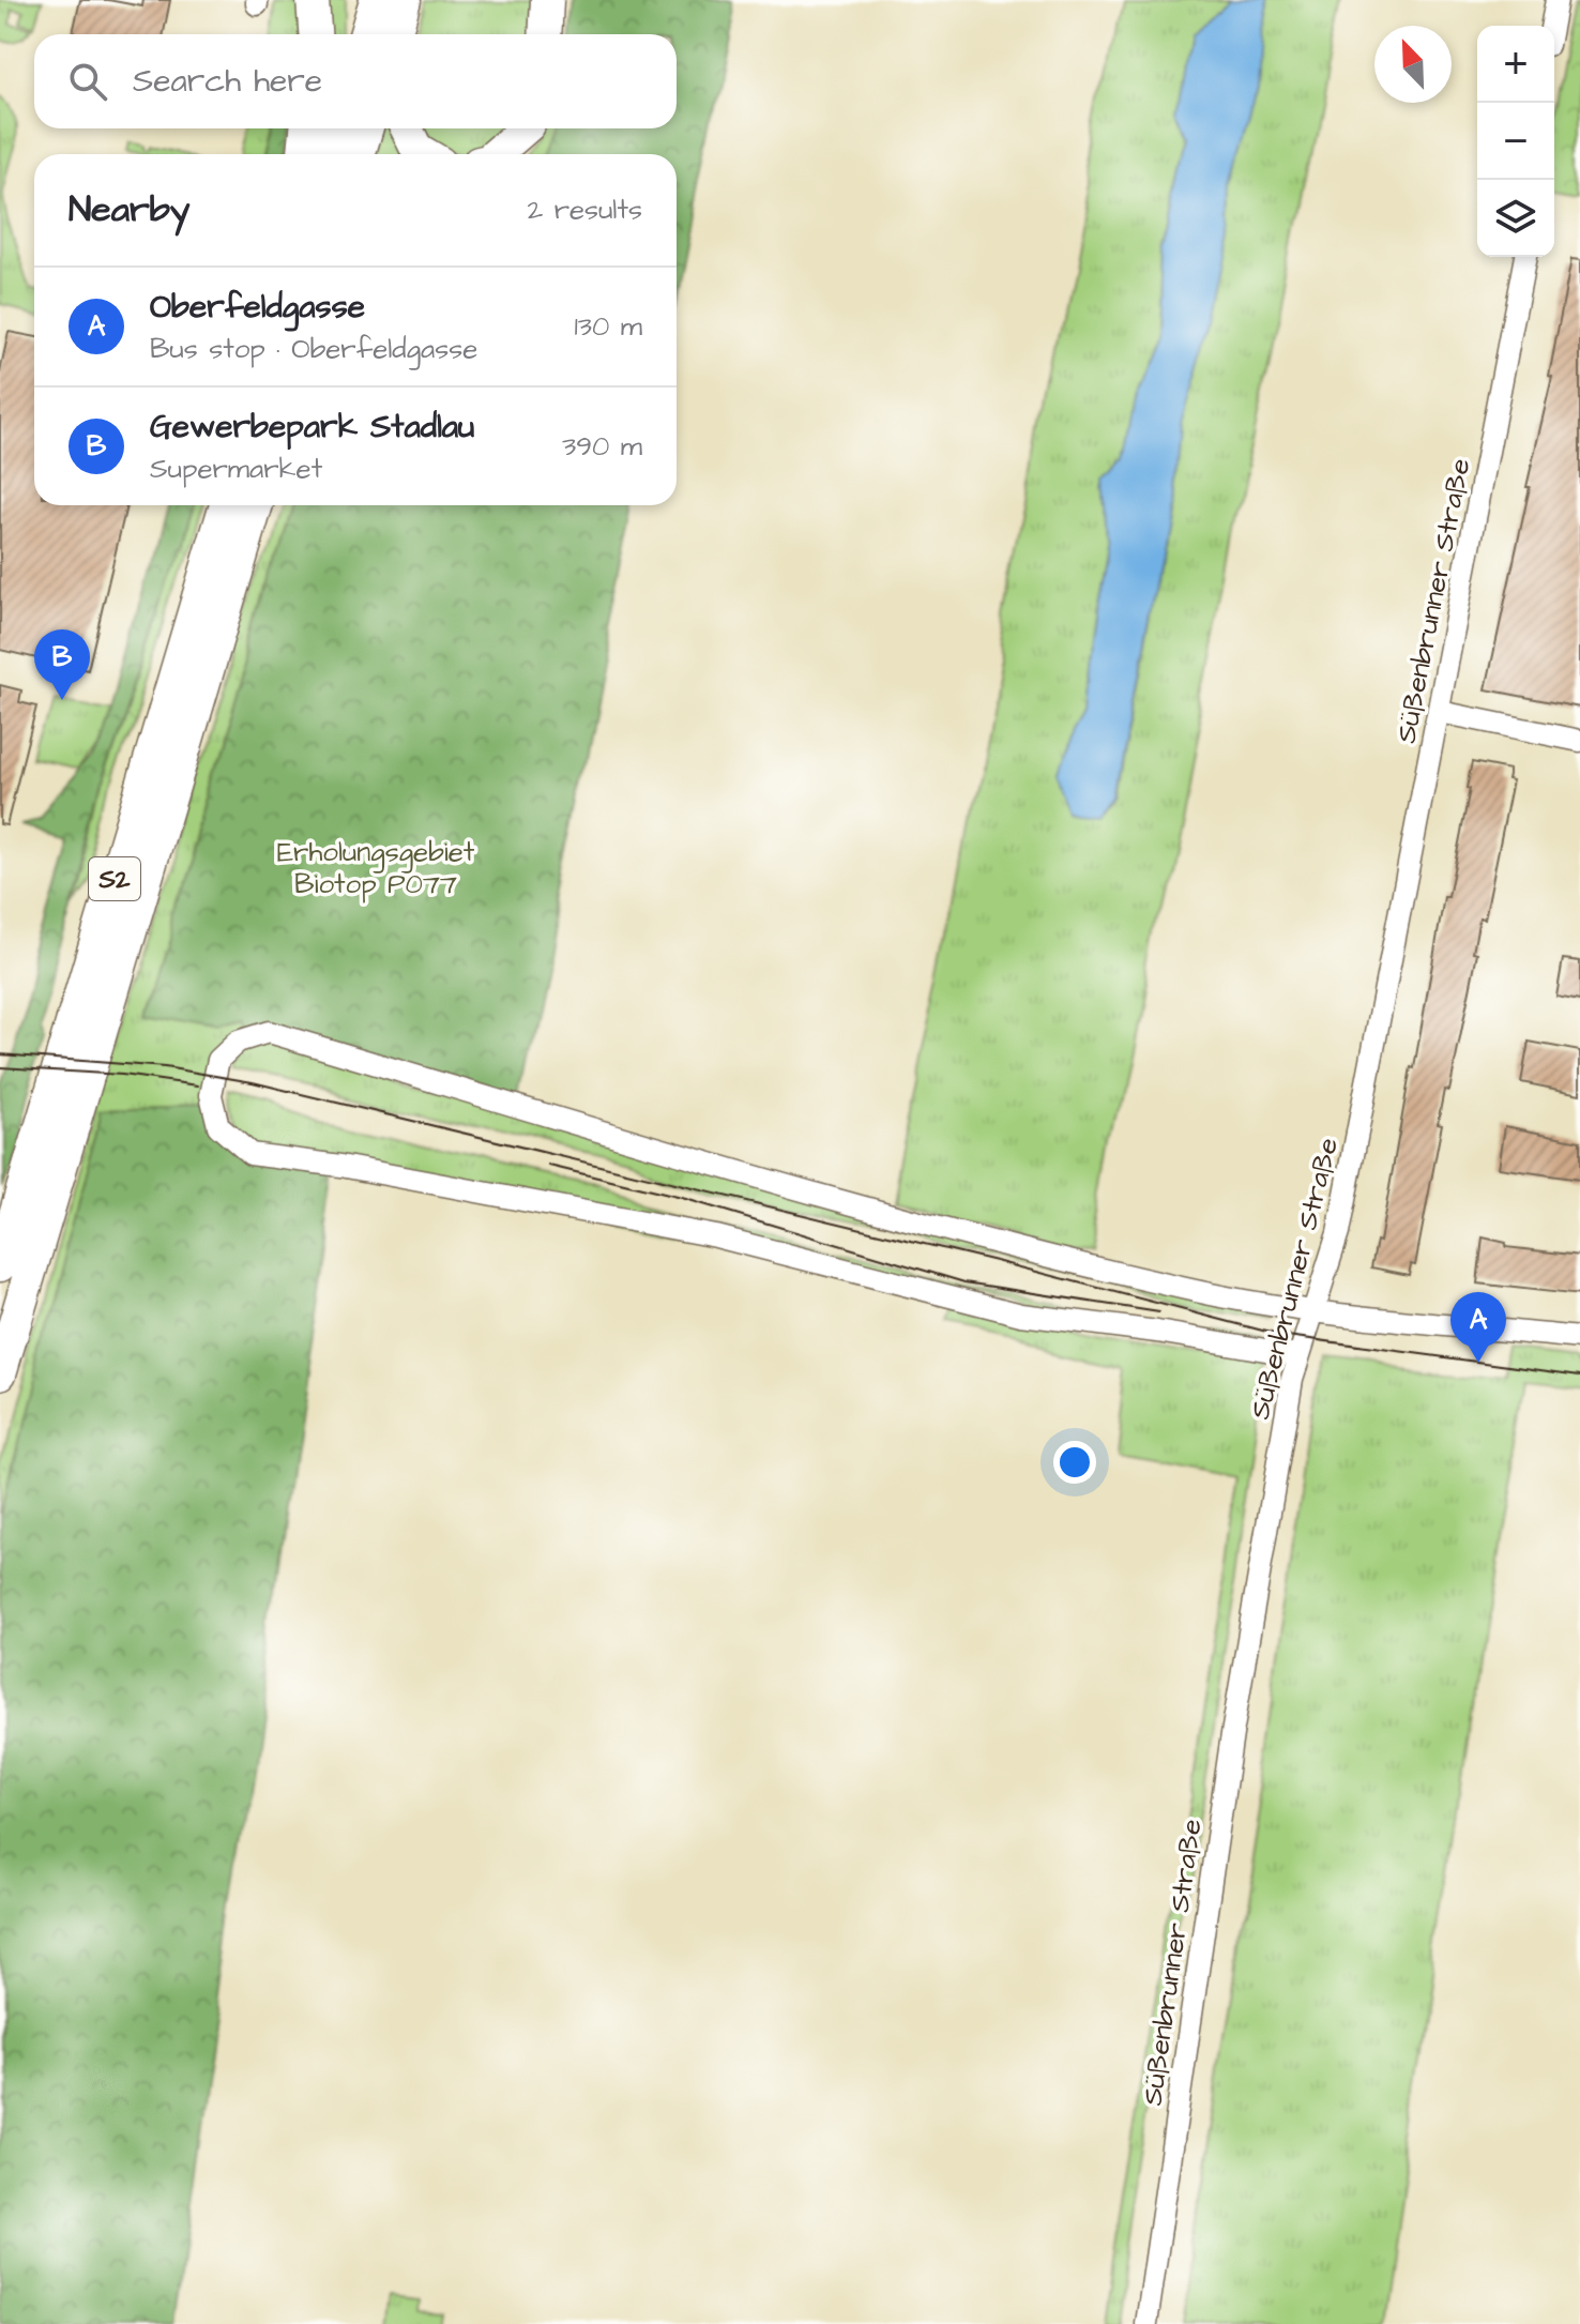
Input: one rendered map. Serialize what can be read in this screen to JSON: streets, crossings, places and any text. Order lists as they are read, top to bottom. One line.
{"streets":{"highway":["S2"],"street":["Süßenbrunner Straße"]},"parks":["Erholungsgebiet Biotop P077"],"north":"top left","page":{"map_buttons":["+","−"],"search":"Search here","heading":["Nearby","2 results"],"list":[{"mark":"A","name":"Oberfeldgasse","note":"Bus stop · Oberfeldgasse","value":"130 m"},{"mark":"B","name":"Gewerbepark Stadlau","note":"Supermarket","value":"390 m"}],"pins":["B","A"]}}
